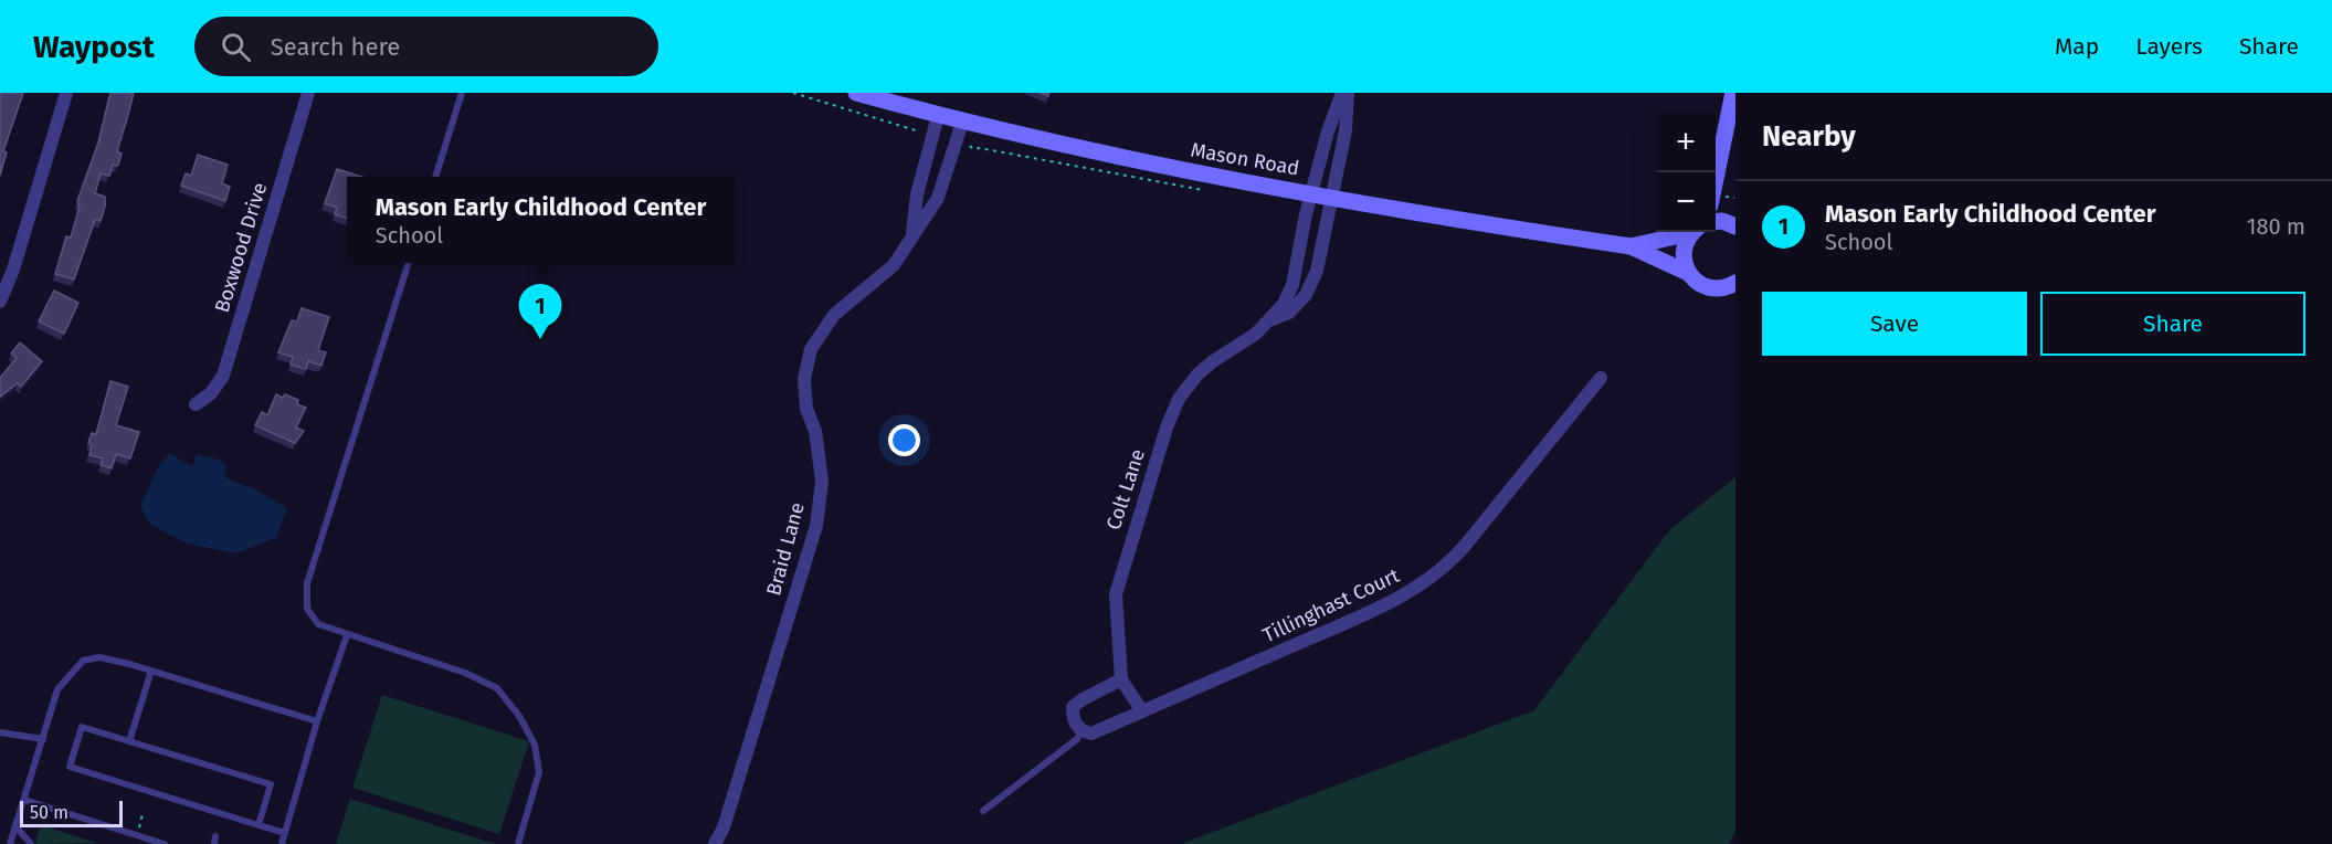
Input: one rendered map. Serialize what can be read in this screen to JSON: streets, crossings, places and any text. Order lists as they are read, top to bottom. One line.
{"streets":{"main road":["Mason Road"],"street":["Boxwood Drive","Colt Lane","Braid Lane","Tillinghast Court"]},"crossings":[["Mason Road","Colt Lane"],["Mason Road","Braid Lane"],["Colt Lane","Tillinghast Court"]],"scale_bar":"50 m","page":{"header":"Waypost","search":"Search here","nav":["Map","Layers","Share"],"heading":"Nearby","map_buttons":["+","−"],"popup":["Mason Early Childhood Center","School"],"list":[{"mark":"1","name":"Mason Early Childhood Center","note":"School","value":"180 m"}],"buttons":["Save","Share"],"pins":"1","scale":"50 m"}}
